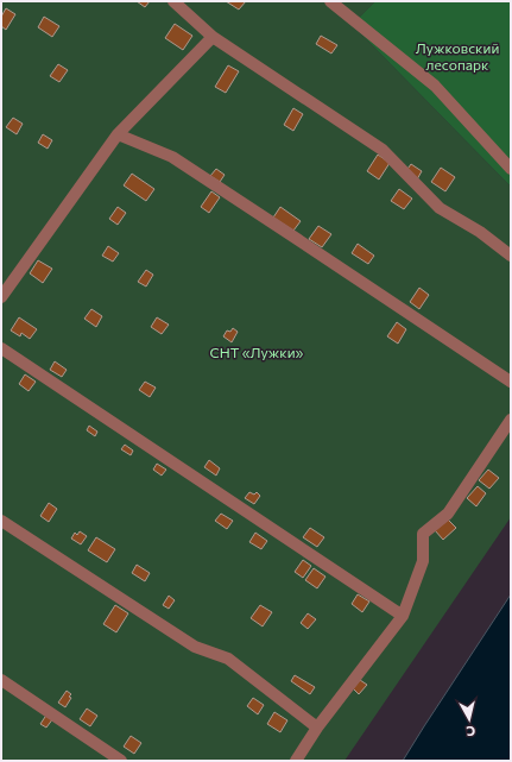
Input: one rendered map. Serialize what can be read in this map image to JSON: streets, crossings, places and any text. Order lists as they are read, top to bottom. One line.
{"parks":["Лужковский лесопарк","СНТ «Лужки»"],"north":"bottom"}
